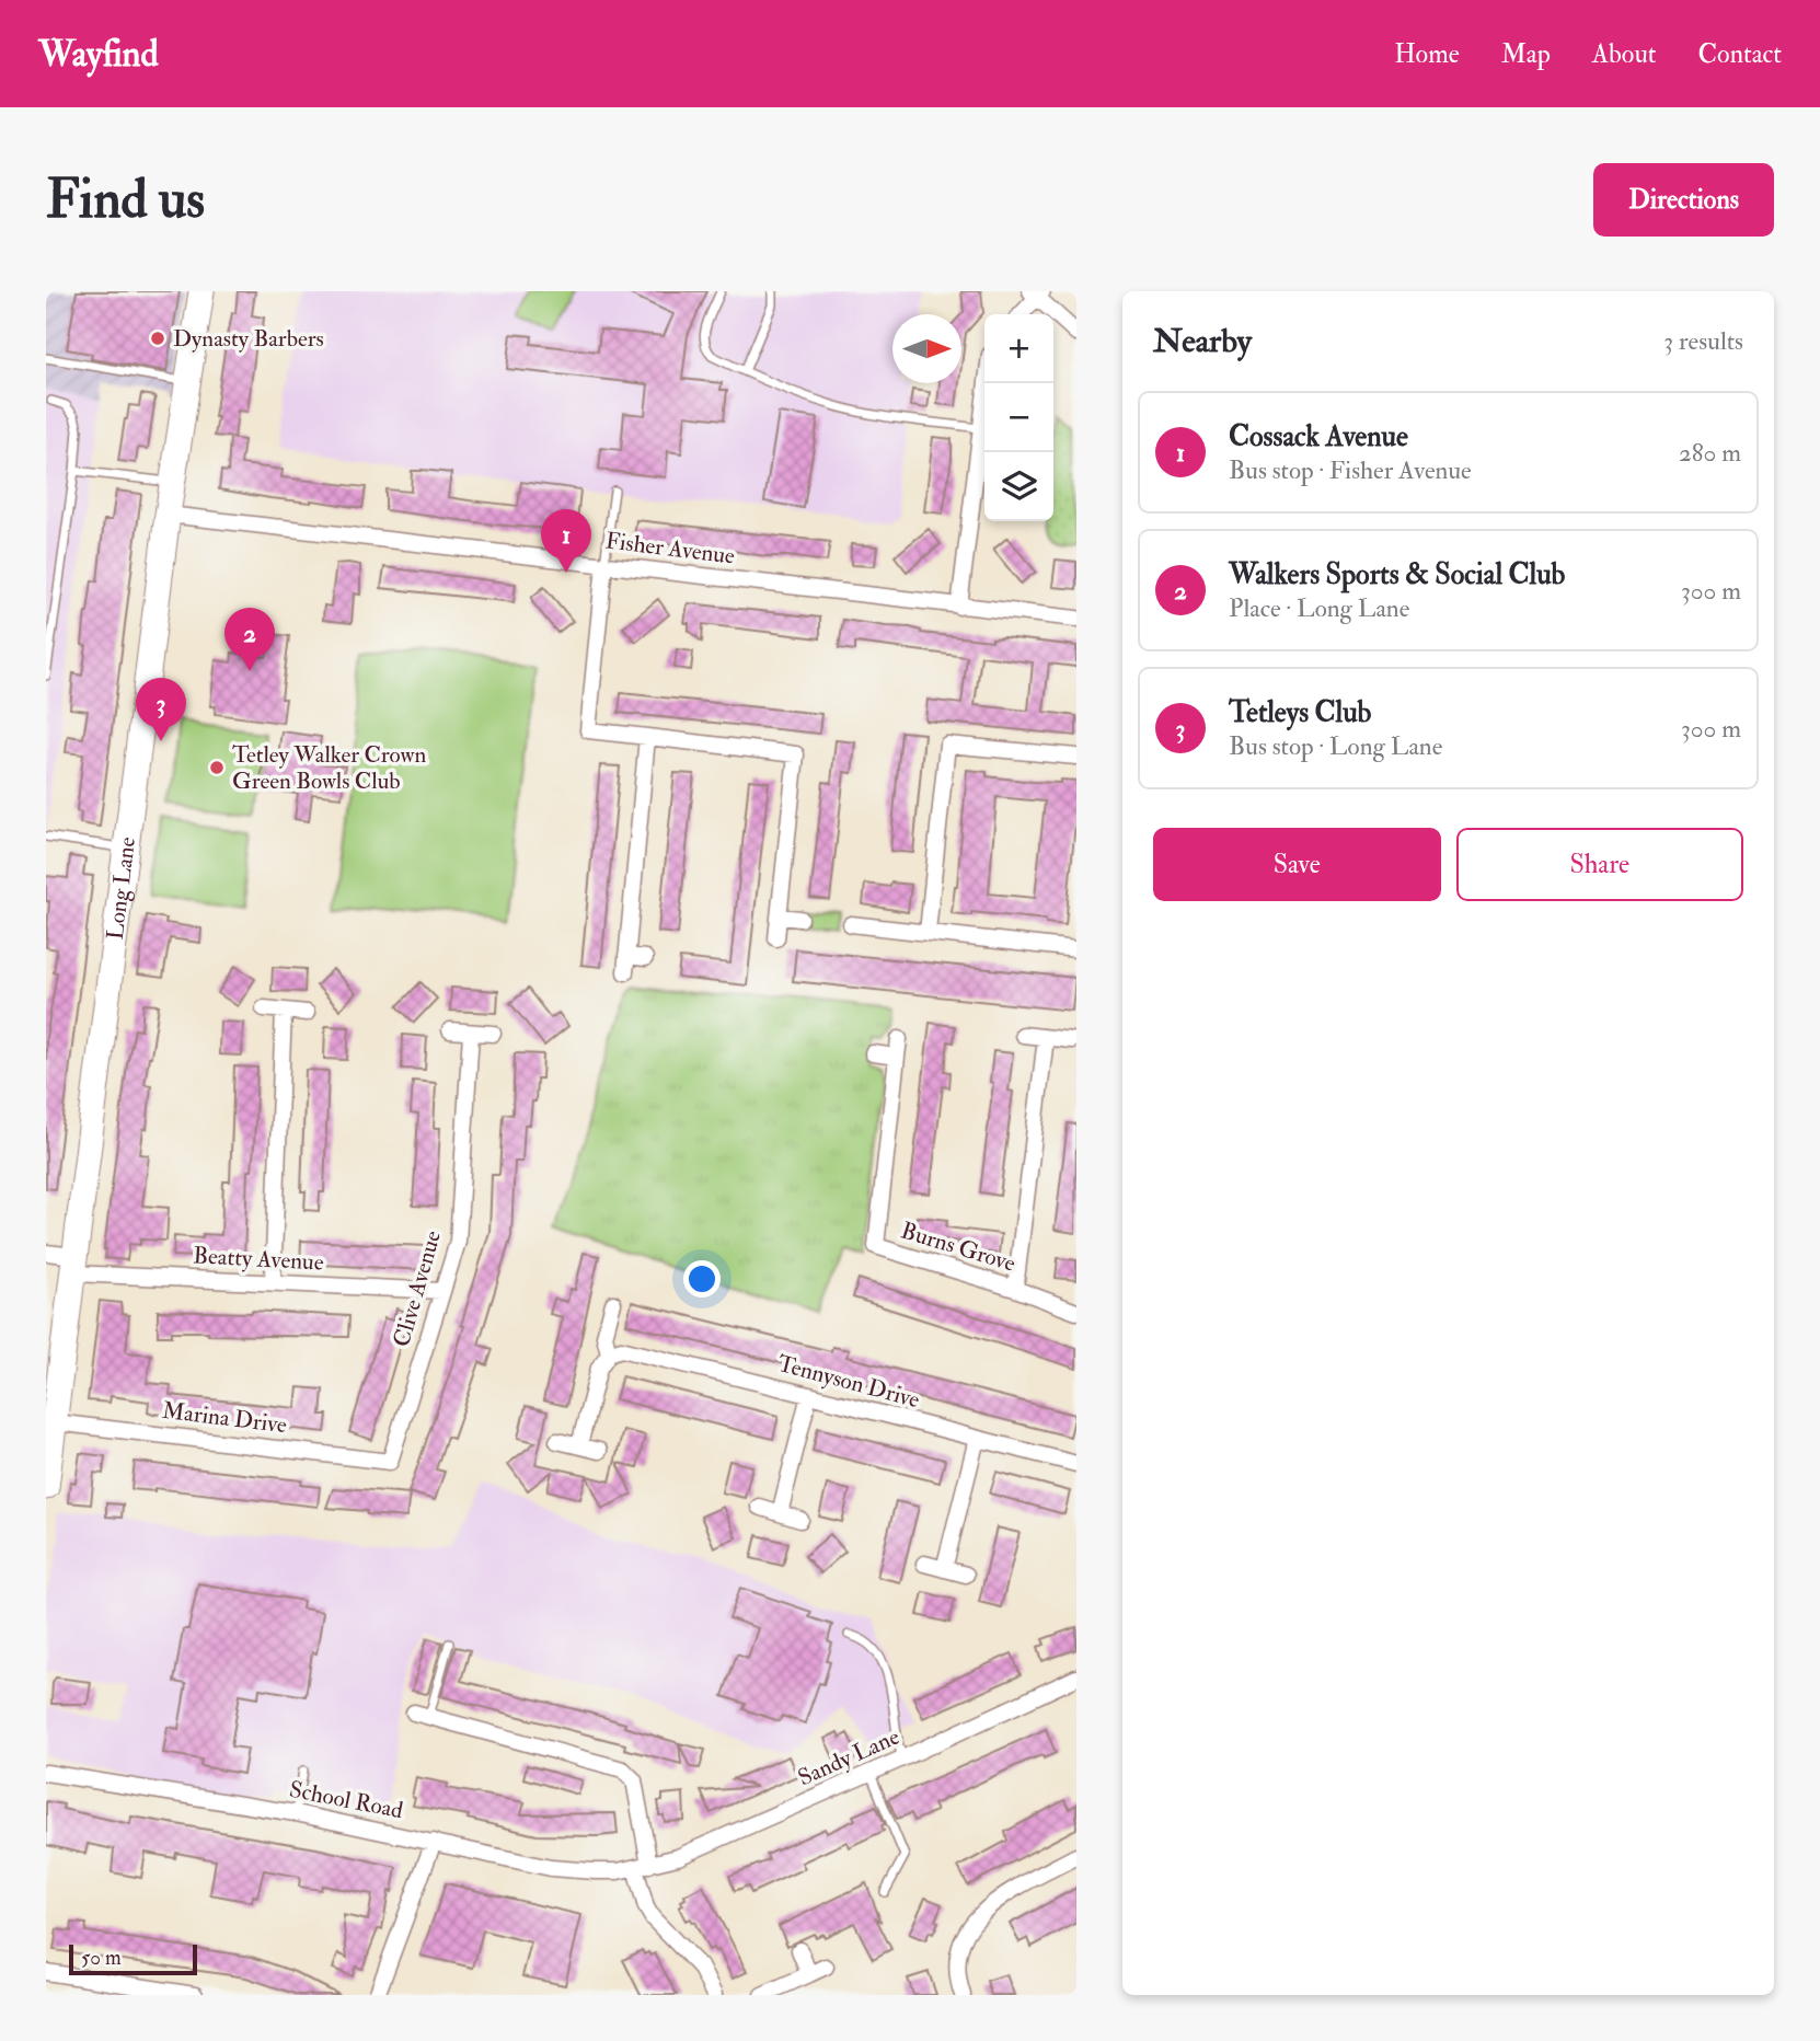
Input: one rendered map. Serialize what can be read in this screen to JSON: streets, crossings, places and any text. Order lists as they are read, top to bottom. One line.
{"streets":{"main road":["Long Lane"],"street":["Fisher Avenue","Burns Grove","Beatty Avenue","Clive Avenue","Tennyson Drive","Marina Drive","Sandy Lane","School Road"]},"crossings":[["Fisher Avenue","Long Lane"],["Long Lane","Beatty Avenue"],["Long Lane","Marina Drive"],["Beatty Avenue","Clive Avenue"],["Clive Avenue","Marina Drive"],["Sandy Lane","School Road"]],"places":["Dynasty Barbers","Tetley Walker Crown Green Bowls Club"],"scale_bar":"50 m","north":"right","page":{"header":"Wayfind","nav":["Home","Map","About","Contact"],"buttons":["Directions",["Save","Share"]],"title":"Find us","heading":["Nearby","3 results"],"map_buttons":["+","−"],"list":[{"mark":"1","name":"Cossack Avenue","note":"Bus stop · Fisher Avenue","value":"280 m"},{"mark":"2","name":"Walkers Sports & Social Club","note":"Place · Long Lane","value":"300 m"},{"mark":"3","name":"Tetleys Club","note":"Bus stop · Long Lane","value":"300 m"}],"pins":["1","2","3"],"scale":"50 m"}}
